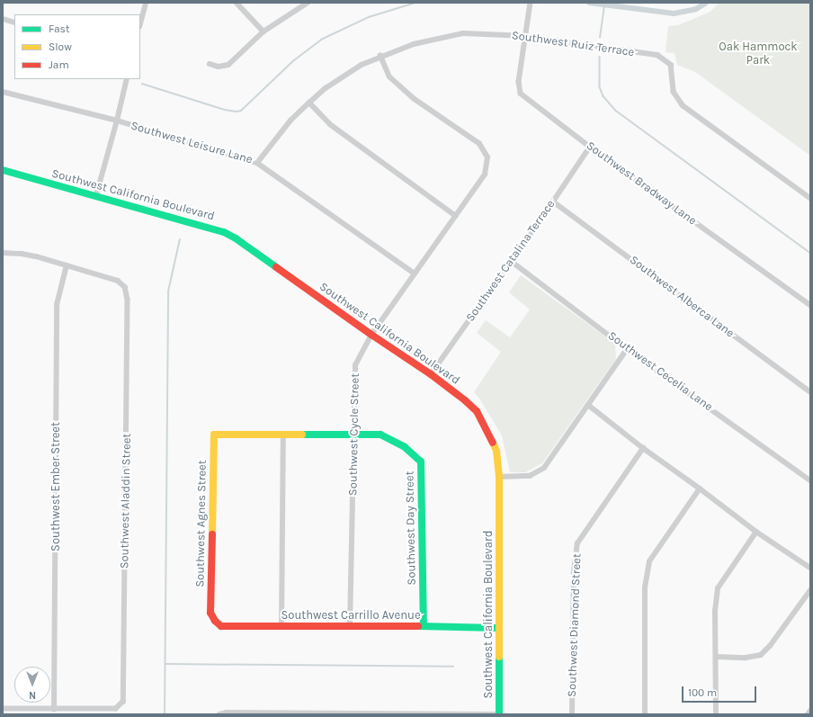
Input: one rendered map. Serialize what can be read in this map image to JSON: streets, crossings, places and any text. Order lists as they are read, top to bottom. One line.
{"streets":{"street":["Southwest Ruiz Terrace","Southwest Leisure Lane","Southwest Bradway Lane","Southwest California Boulevard","Southwest Catalina Terrace","Southwest Alberca Lane","Southwest Cecelia Lane","Southwest Cycle Street","Southwest Ember Street","Southwest Aladdin Street","Southwest Agnes Street","Southwest Day Street","Southwest Carrillo Avenue","Southwest Diamond Street"]},"crossings":[["Southwest Ruiz Terrace","Southwest Leisure Lane"],["Southwest Ruiz Terrace","Southwest Bradway Lane"],["Southwest Ruiz Terrace","Southwest Cycle Street"],["Southwest Leisure Lane","Southwest Cycle Street"],["Southwest Bradway Lane","Southwest Catalina Terrace"],["Southwest California Boulevard","Southwest Catalina Terrace"],["Southwest California Boulevard","Southwest Cycle Street"],["Southwest California Boulevard","Southwest Carrillo Avenue"],["Southwest Catalina Terrace","Southwest Alberca Lane"],["Southwest Catalina Terrace","Southwest Cecelia Lane"],["Southwest Cycle Street","Southwest Day Street"],["Southwest Cycle Street","Southwest Carrillo Avenue"],["Southwest Ember Street","Southwest Aladdin Street"],["Southwest Agnes Street","Southwest Day Street"],["Southwest Agnes Street","Southwest Carrillo Avenue"],["Southwest Day Street","Southwest Carrillo Avenue"]],"parks":["Oak Hammock Park"],"legend":["Fast","Slow","Jam"],"scale_bar":"100 m","north":"bottom"}
